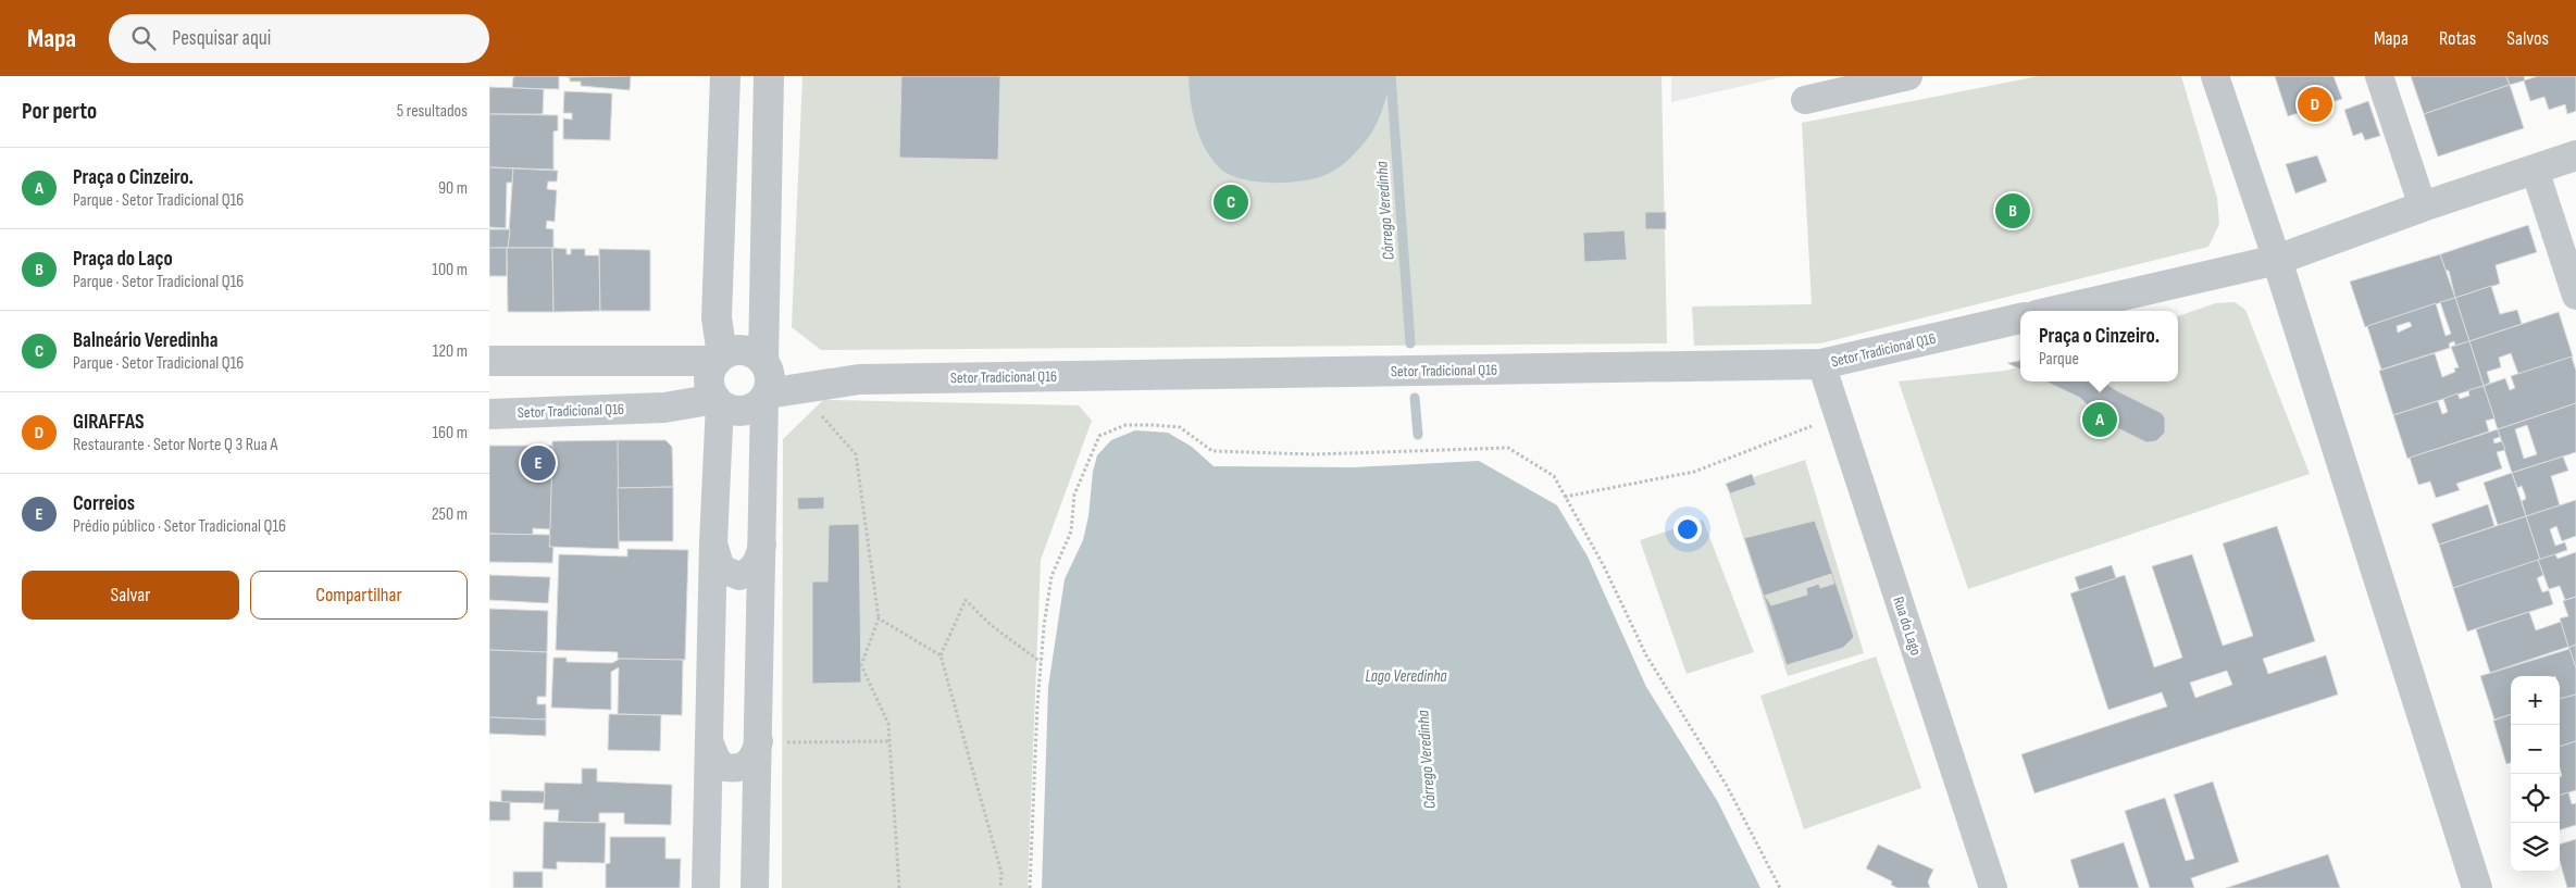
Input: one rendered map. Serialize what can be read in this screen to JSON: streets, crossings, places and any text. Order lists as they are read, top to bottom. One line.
{"streets":{"street":["Setor Tradicional Q16","Rua do Lago"]},"crossings":[["Setor Tradicional Q16","Rua do Lago"]],"water":["Córrego Veredinha","Lago Veredinha"],"page":{"header":"Mapa","search":"Pesquisar aqui","nav":["Mapa","Rotas","Salvos"],"heading":["Por perto","5 resultados"],"pins":["D","C","B","A","E"],"list":[{"mark":"A","name":"Praça o Cinzeiro.","note":"Parque · Setor Tradicional Q16","value":"90 m"},{"mark":"B","name":"Praça do Laço","note":"Parque · Setor Tradicional Q16","value":"100 m"},{"mark":"C","name":"Balneário Veredinha","note":"Parque · Setor Tradicional Q16","value":"120 m"},{"mark":"D","name":"GIRAFFAS","note":"Restaurante · Setor Norte Q 3 Rua A","value":"160 m"},{"mark":"E","name":"Correios","note":"Prédio público · Setor Tradicional Q16","value":"250 m"}],"popup":["Praça o Cinzeiro.","Parque"],"buttons":["Salvar","Compartilhar"],"map_buttons":["+","−"]}}
